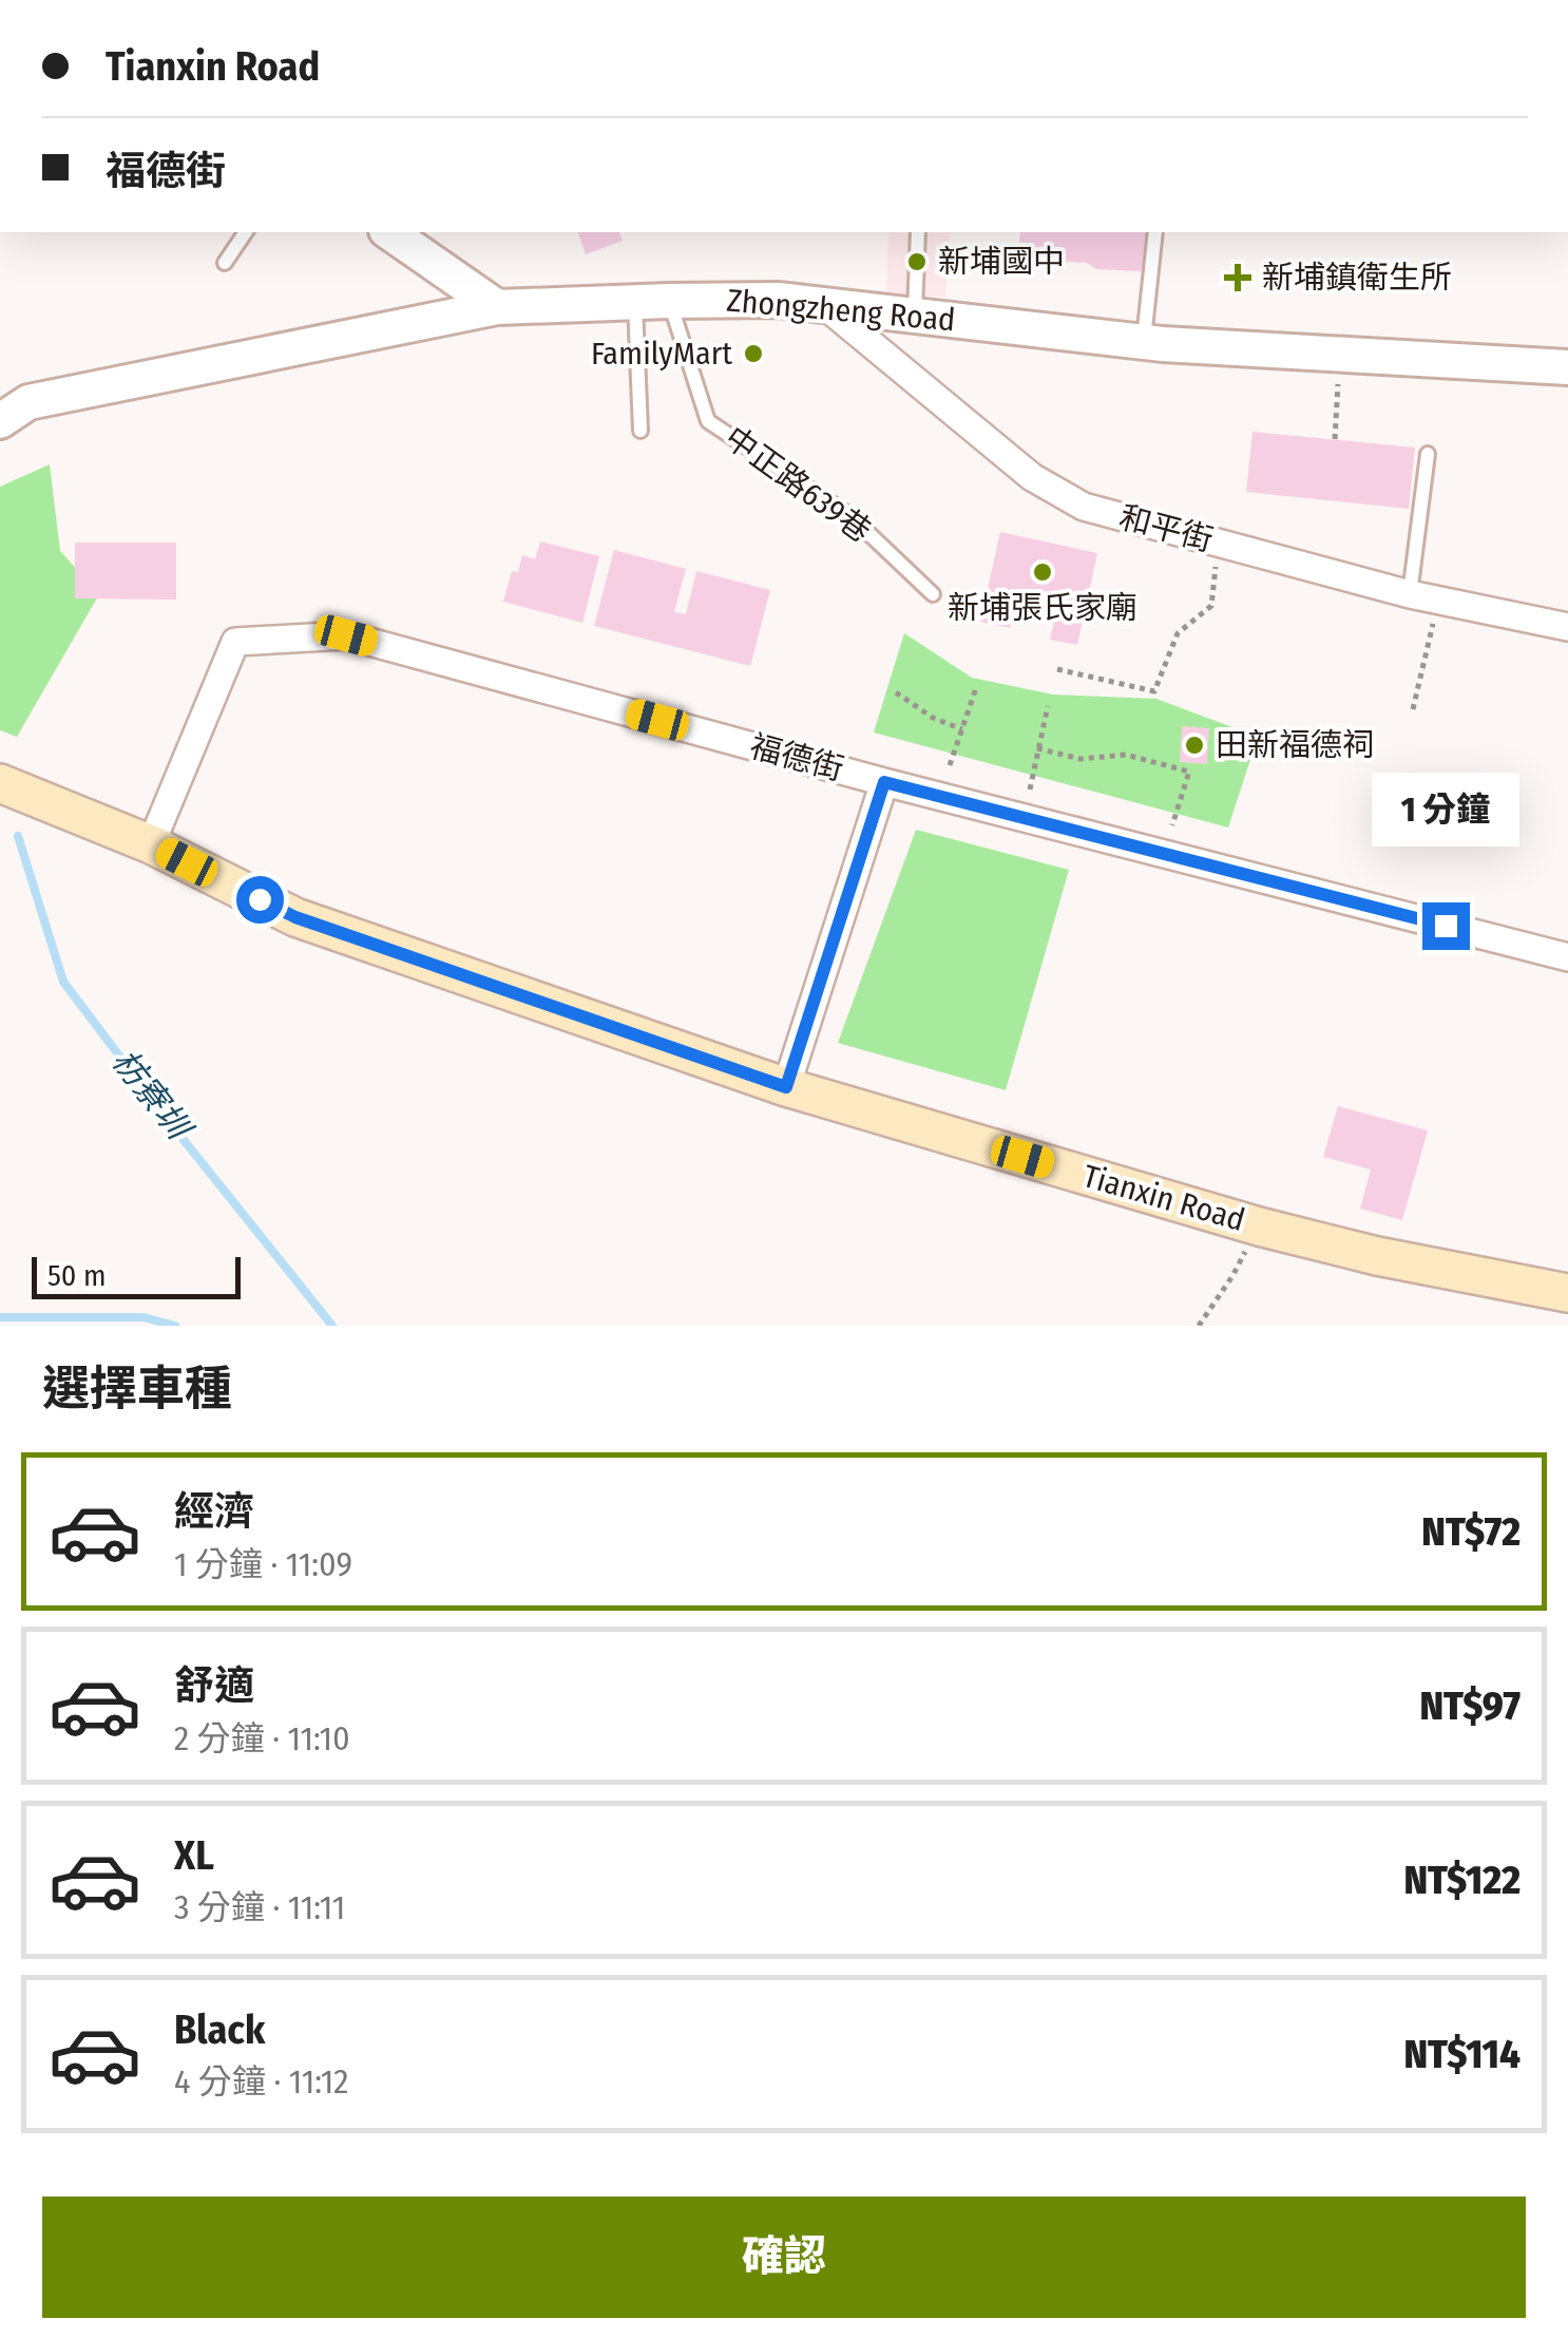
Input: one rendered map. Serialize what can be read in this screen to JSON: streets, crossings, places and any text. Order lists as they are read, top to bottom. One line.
{"streets":{"main road":["Tianxin Road"],"street":["Zhongzheng Road","和平街","福德街"],"lane":["中正路639巷"]},"crossings":[["Zhongzheng Road","中正路639巷"],["Zhongzheng Road","和平街"],["福德街","Tianxin Road"]],"water":["枋寮圳"],"places":{"other":["新埔國中","FamilyMart","新埔張氏家廟","田新福德祠"],"health":["新埔鎮衛生所"]},"scale_bar":"50 m","page":{"banner":["Tianxin Road","福德街"],"bubble":"1 分鐘","scale":"50 m","heading":"選擇車種","list":[{"name":"經濟","note":"1 分鐘 · 11:09","value":"NT$72"},{"name":"舒適","note":"2 分鐘 · 11:10","value":"NT$97"},{"name":"XL","note":"3 分鐘 · 11:11","value":"NT$122"},{"name":"Black","note":"4 分鐘 · 11:12","value":"NT$114"}],"buttons":"確認"}}
